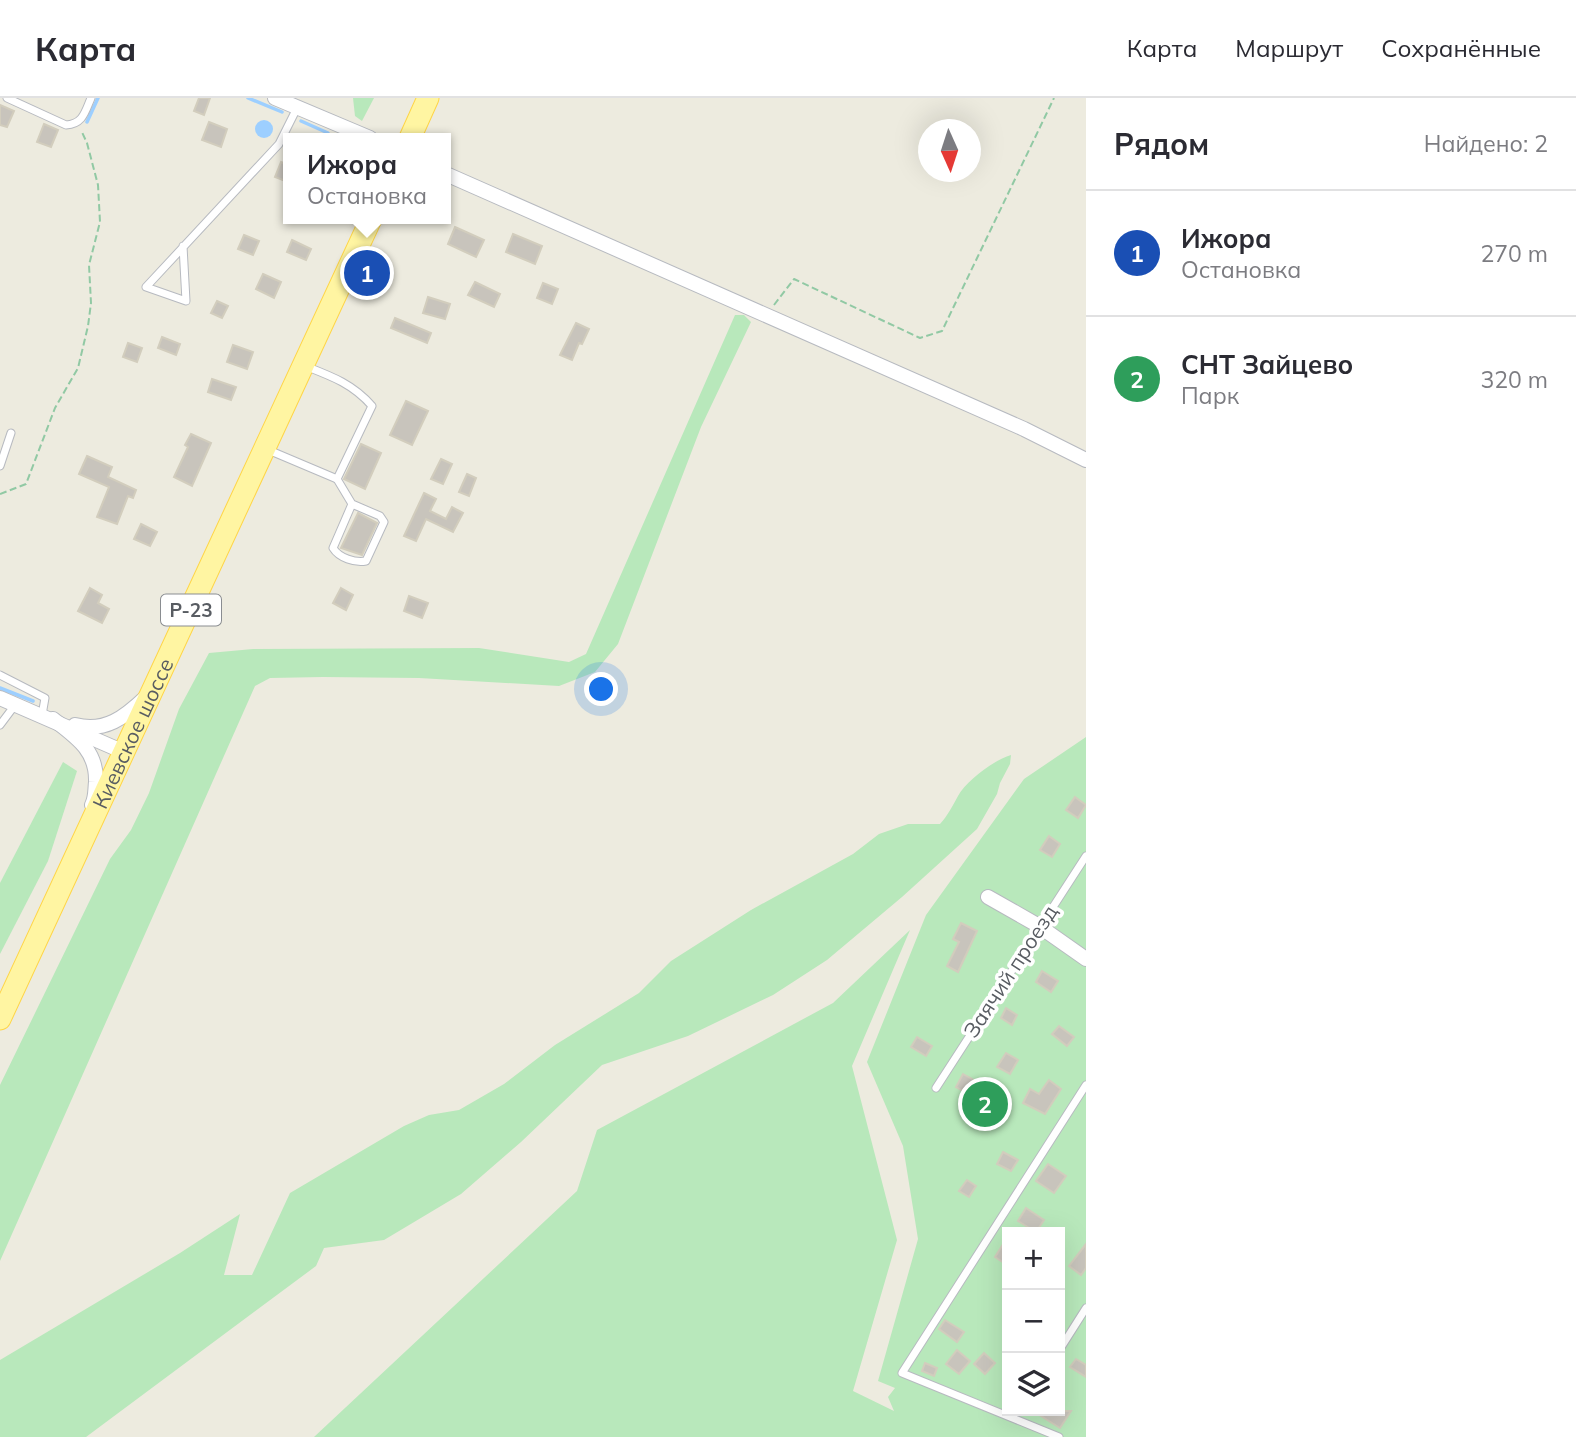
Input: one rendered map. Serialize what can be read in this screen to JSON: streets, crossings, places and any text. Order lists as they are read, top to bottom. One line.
{"streets":{"main road":["Р-23","Киевское шоссе"],"lane":["Заячий проезд"]},"north":"bottom","page":{"header":"Карта","nav":["Карта","Маршрут","Сохранённые"],"heading":["Рядом","Найдено: 2"],"popup":["Ижора","Остановка"],"list":[{"mark":"1","name":"Ижора","note":"Остановка","value":"270 m"},{"mark":"2","name":"СНТ Зайцево","note":"Парк","value":"320 m"}],"pins":["1","2"],"map_buttons":["+","−"]}}
